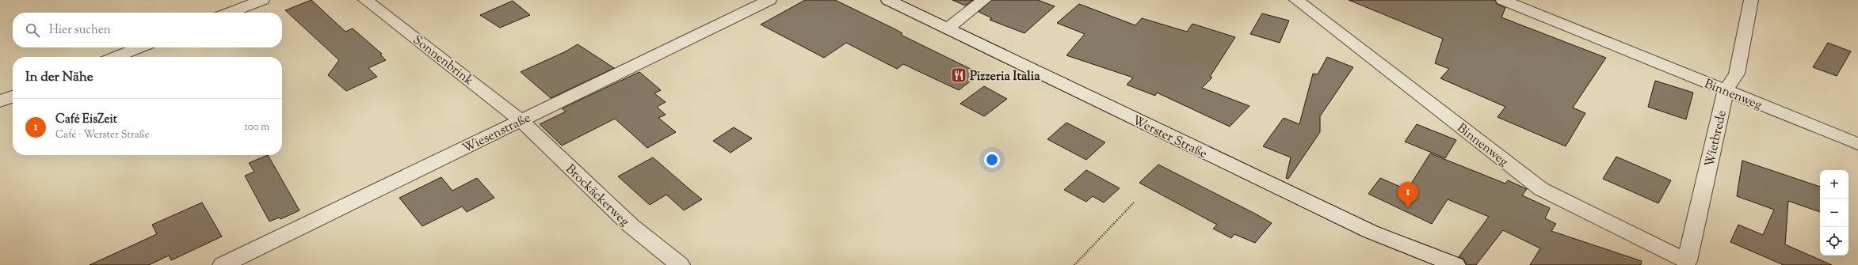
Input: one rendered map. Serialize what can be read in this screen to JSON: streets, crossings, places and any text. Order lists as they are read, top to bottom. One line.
{"streets":{"street":["Sonnenbrink","Binnenweg","Wiesenstraße","Werster Straße","Wietbrede","Brockäckerweg"]},"crossings":[["Sonnenbrink","Wiesenstraße"],["Sonnenbrink","Brockäckerweg"],["Binnenweg","Wietbrede"],["Wiesenstraße","Brockäckerweg"]],"places":{"restaurant":["Pizzeria Italia"]},"page":{"search":"Hier suchen","heading":"In der Nähe","list":[{"mark":"1","name":"Café EisZeit","note":"Café · Werster Straße","value":"100 m"}],"map_buttons":["+","−"],"pins":"1"}}
